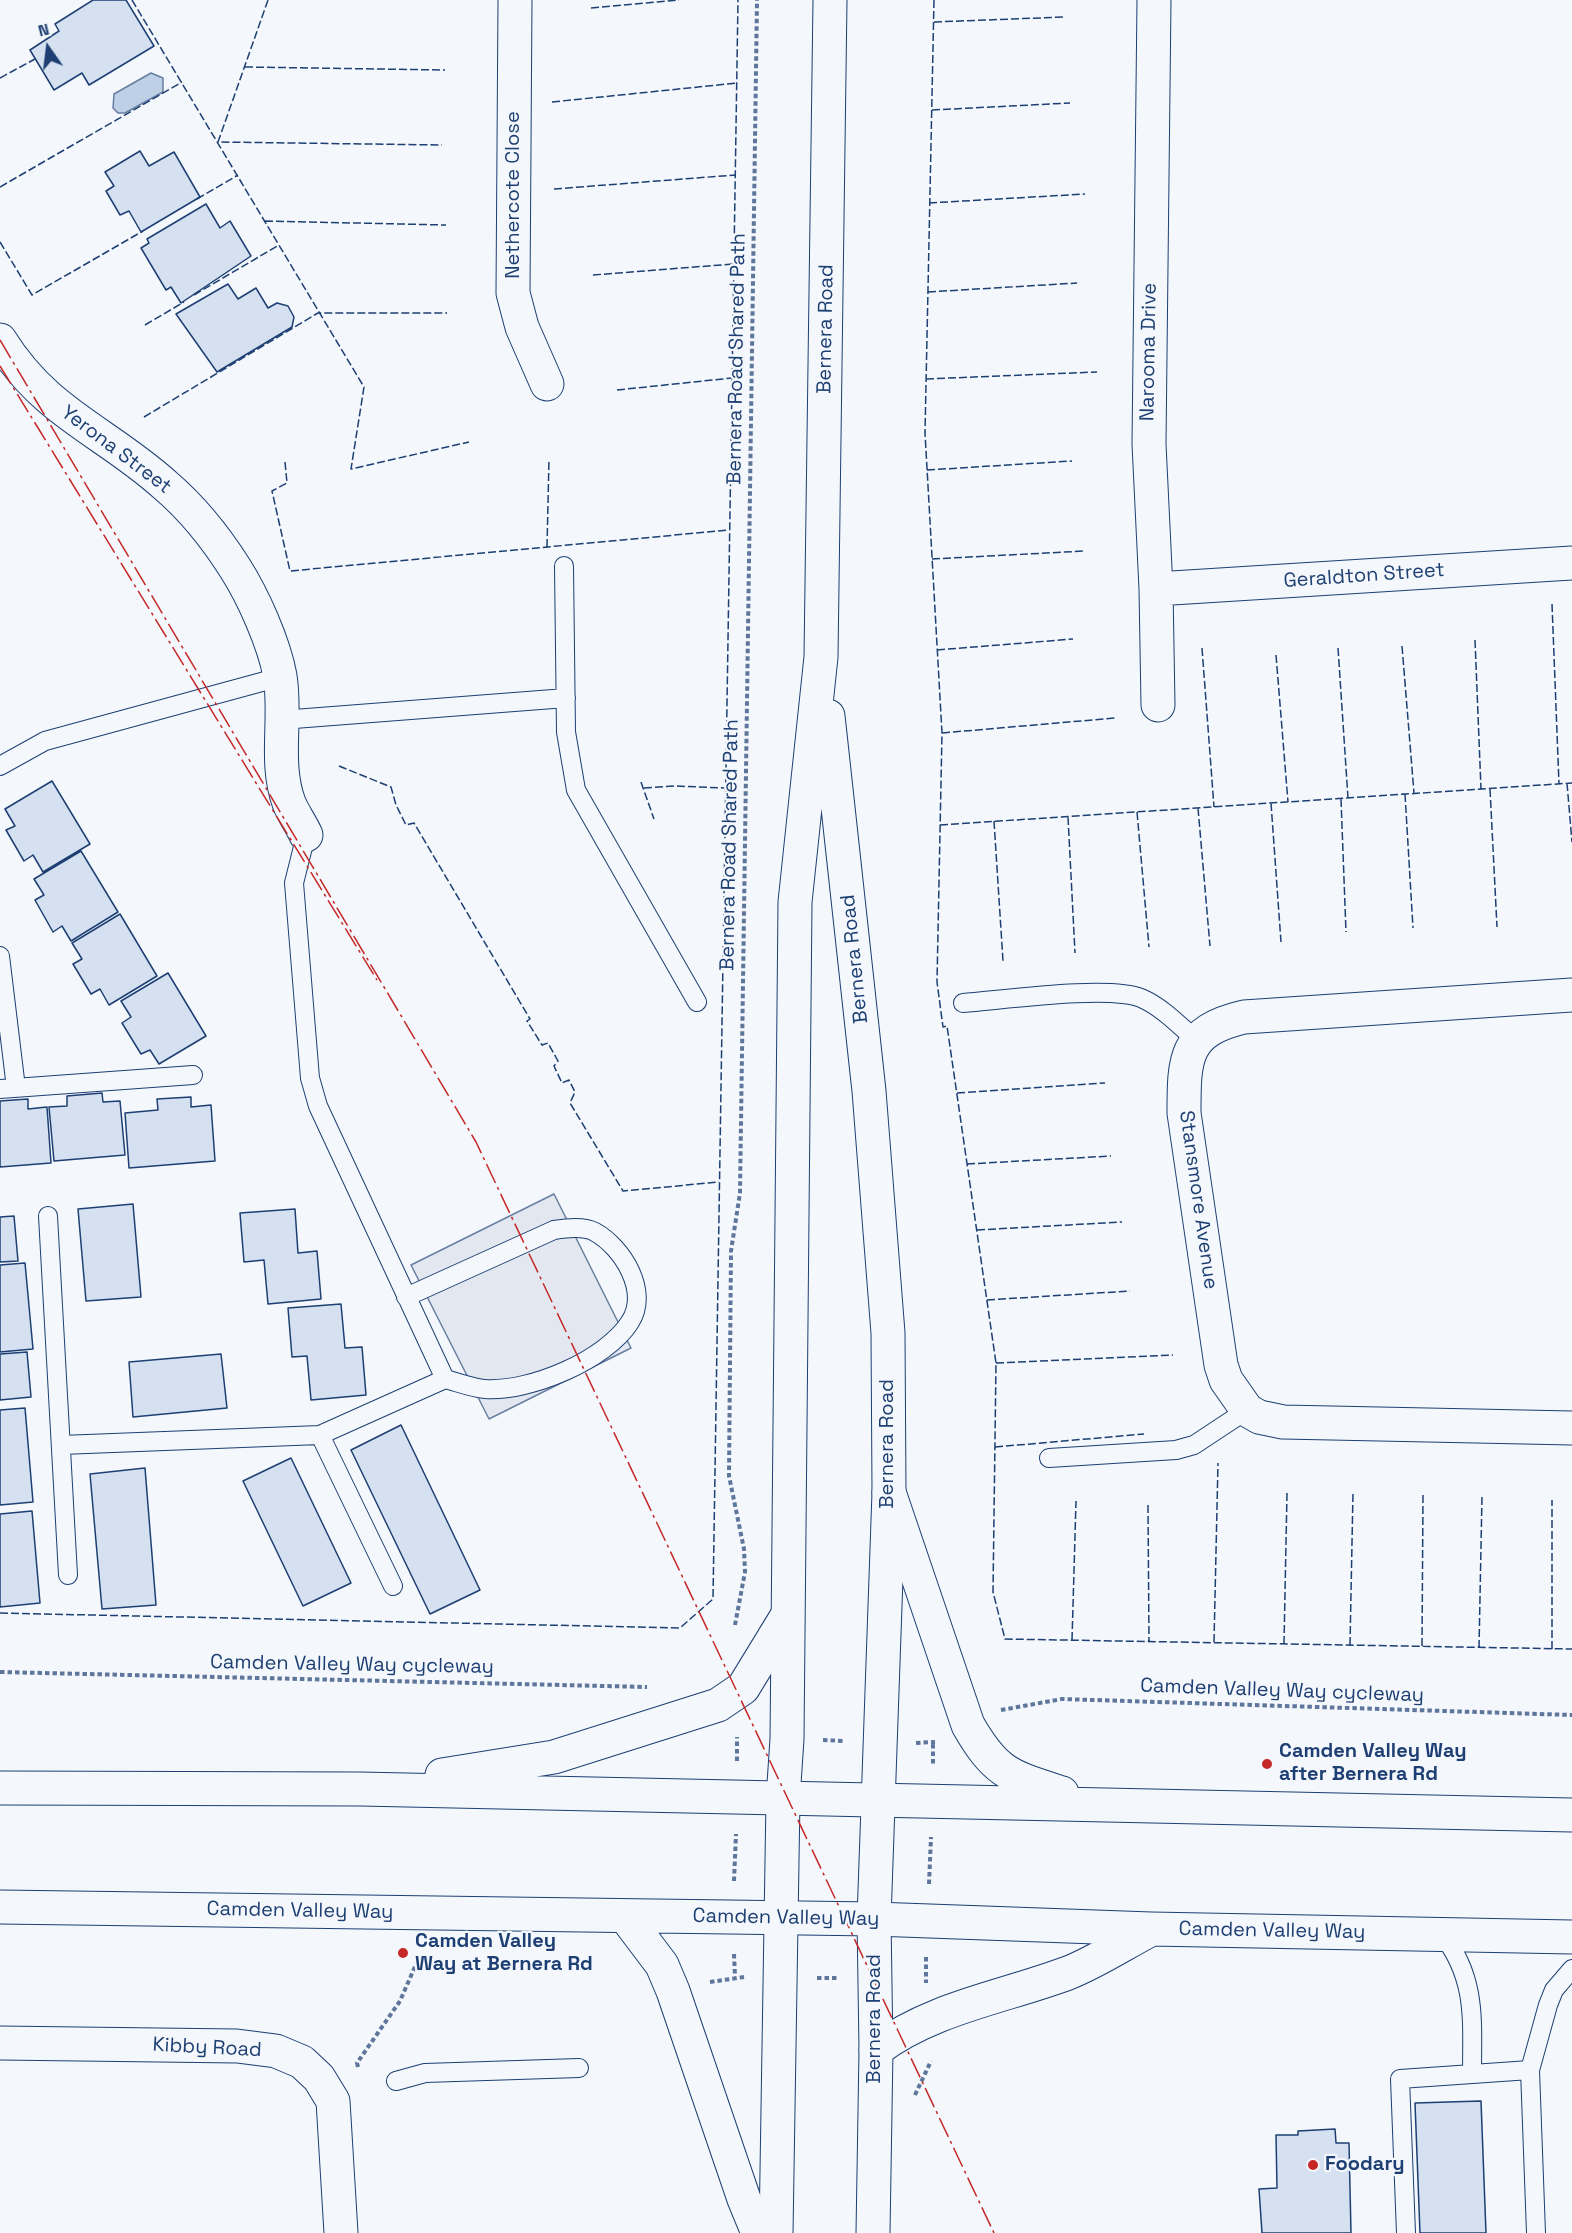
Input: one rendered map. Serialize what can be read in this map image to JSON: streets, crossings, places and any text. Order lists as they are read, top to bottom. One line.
{"streets":{"main road":["Nethercote Close","Bernera Road","Narooma Drive","Yerona Street","Geraldton Street","Stansmore Avenue","Camden Valley Way","Kibby Road"],"path":["Bernera Road Shared Path","Camden Valley Way cycleway"]},"crossings":[["Bernera Road","Camden Valley Way"],["Narooma Drive","Geraldton Street"]],"places":["Camden Valley Way after Bernera Rd","Camden Valley Way at Bernera Rd","Foodary"],"north":"top"}
